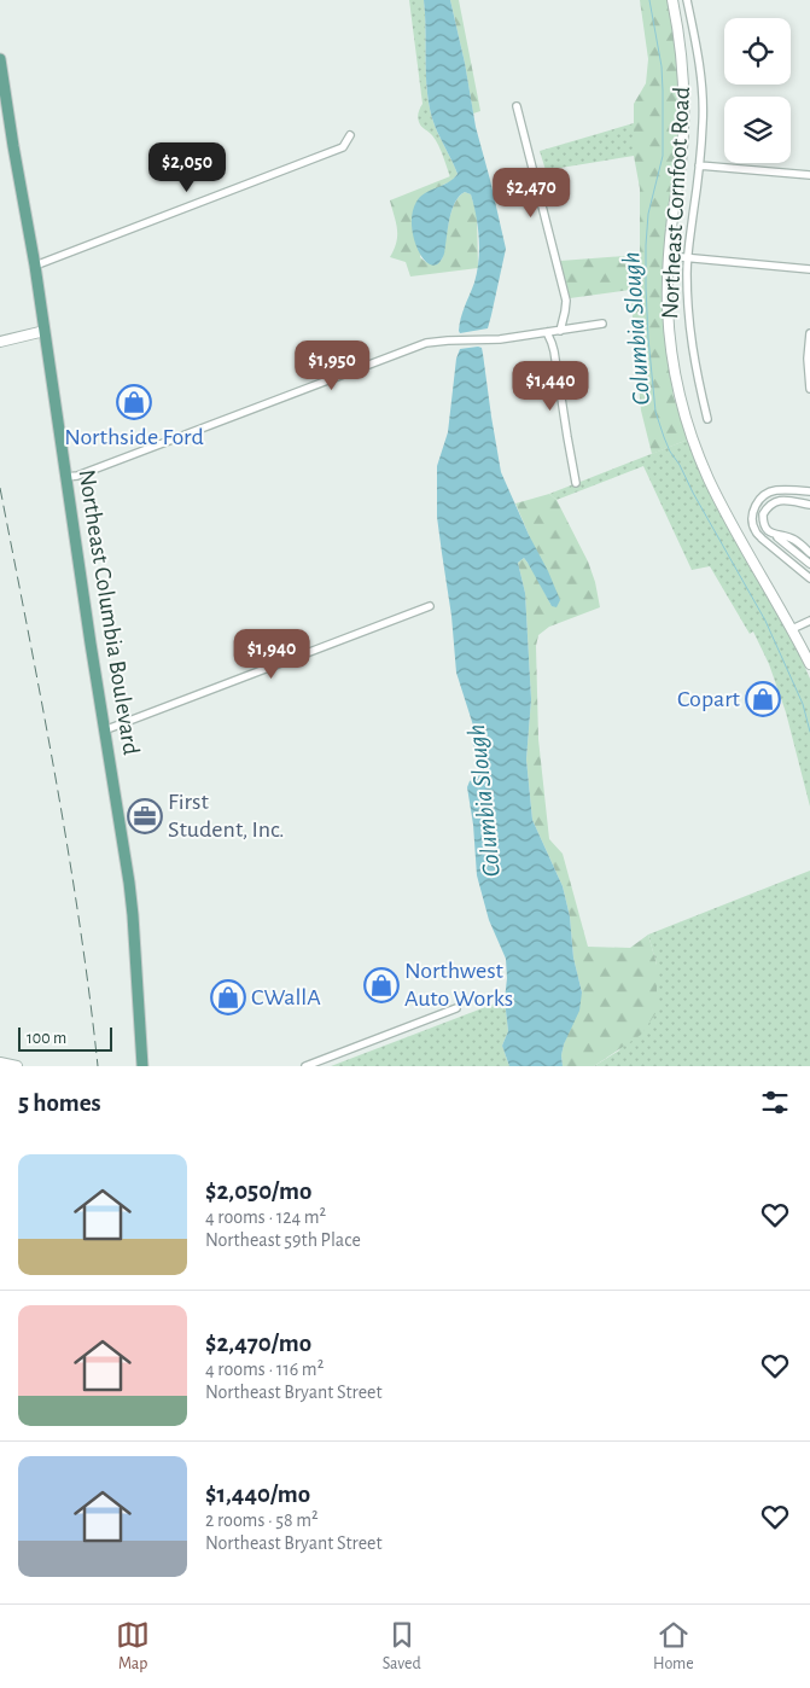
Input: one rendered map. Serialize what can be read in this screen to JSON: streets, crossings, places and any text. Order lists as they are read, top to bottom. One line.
{"streets":{"main road":["Northeast Columbia Boulevard"],"street":["Northeast Cornfoot Road"]},"water":["Columbia Slough"],"places":{"shop":["Northside Ford","Copart","Northwest Auto Works","CWallA"],"office":["First Student, Inc."]},"scale_bar":"100 m","page":{"price":["$2,050","$2,470","$1,950","$1,440","$1,940"],"scale":"100 m","heading":"5 homes","list":[{"name":"$2,050/mo","note":"4 rooms · 124 m² · Northeast 59th Place"},{"name":"$2,470/mo","note":"4 rooms · 116 m² · Northeast Bryant Street"},{"name":"$1,440/mo","note":"2 rooms · 58 m² · Northeast Bryant Street"}],"tabs":["Map","Saved","Home"]}}
